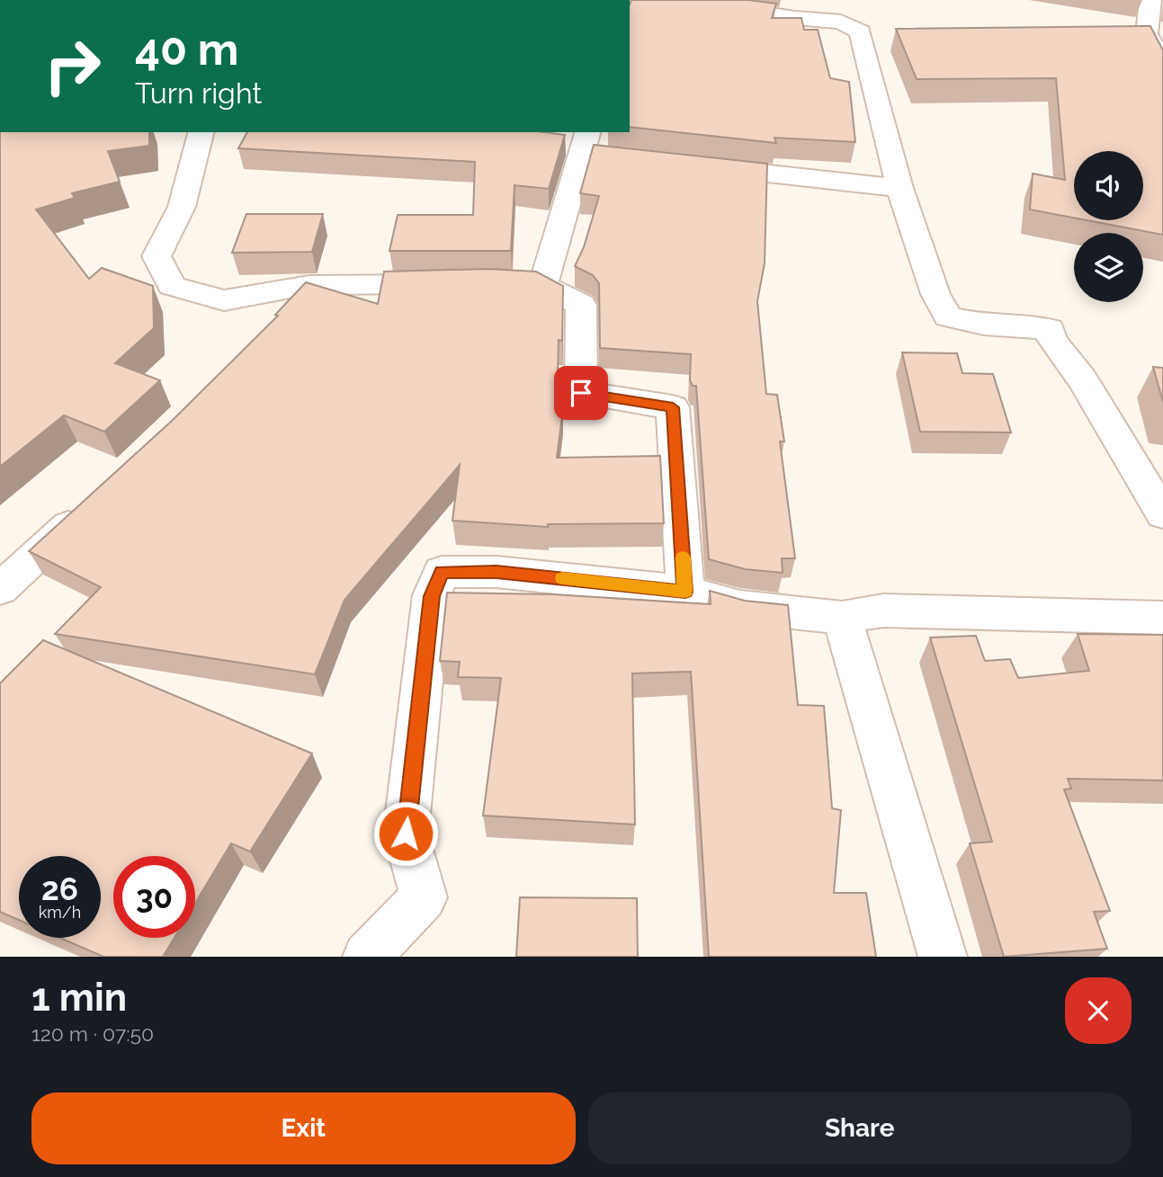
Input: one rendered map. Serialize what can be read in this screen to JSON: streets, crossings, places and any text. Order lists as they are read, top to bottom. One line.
{"page":{"turn":["40 m","Turn right"],"speed":"26 km/h","limit":"30","heading":["1 min","120 m · 07:50"],"buttons":["Exit","Share"]}}
